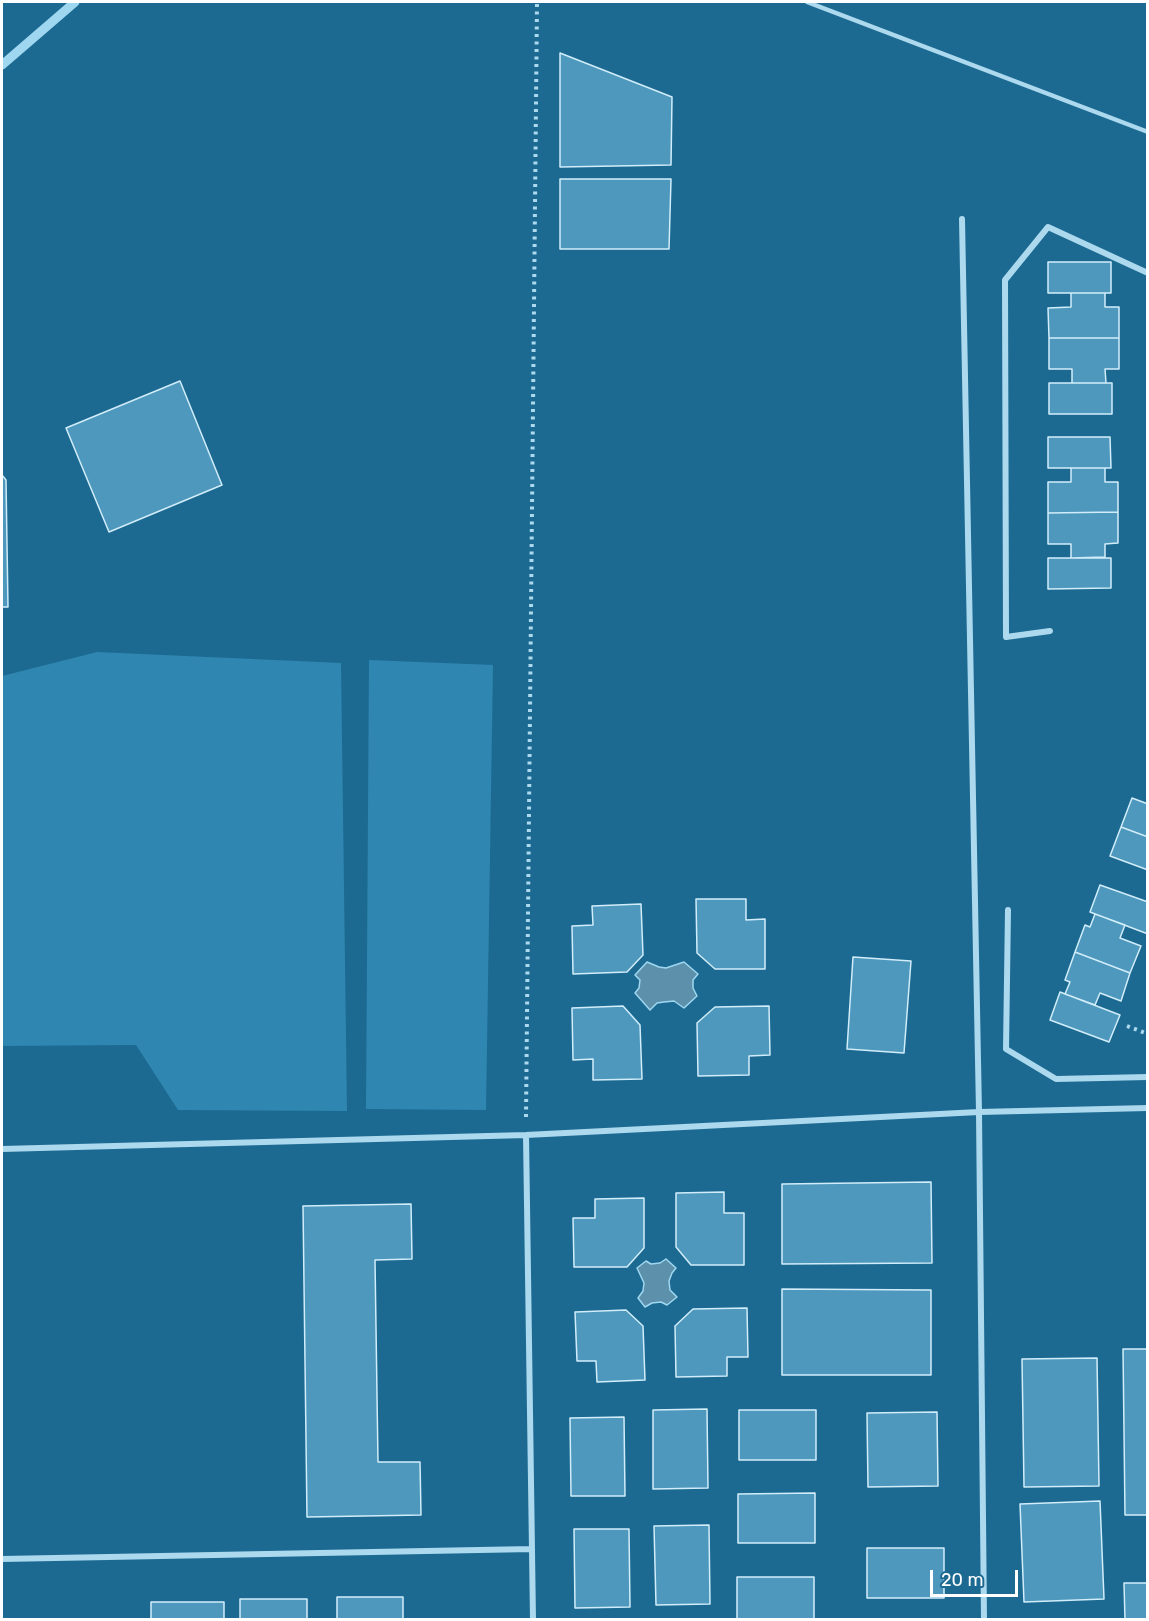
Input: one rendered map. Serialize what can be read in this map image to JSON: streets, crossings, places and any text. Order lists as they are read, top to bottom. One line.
{"scale_bar":"20 m"}
